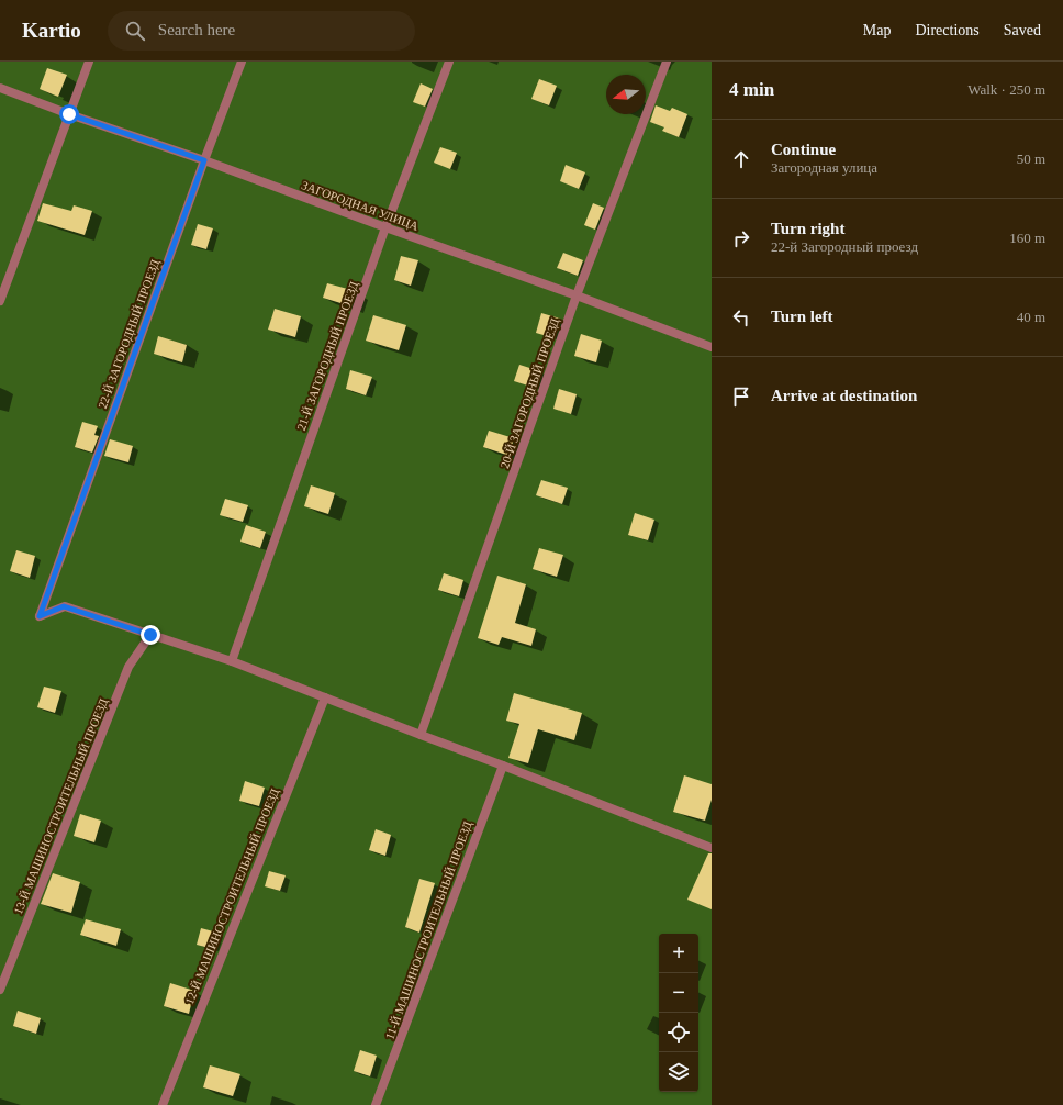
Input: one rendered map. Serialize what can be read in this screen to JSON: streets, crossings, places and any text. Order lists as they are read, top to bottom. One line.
{"streets":{"street":["ЗАГОРОДНАЯ УЛИЦА","22-Й ЗАГОРОДНЫЙ ПРОЕЗД","21-Й ЗАГОРОДНЫЙ ПРОЕЗД","20-Й ЗАГОРОДНЫЙ ПРОЕЗД","13-Й МАШИНОСТРОИТЕЛЬНЫЙ ПРОЕЗД","12-Й МАШИНОСТРОИТЕЛЬНЫЙ ПРОЕЗД","11-Й МАШИНОСТРОИТЕЛЬНЫЙ ПРОЕЗД"]},"crossings":[["ЗАГОРОДНАЯ УЛИЦА","22-Й ЗАГОРОДНЫЙ ПРОЕЗД"],["ЗАГОРОДНАЯ УЛИЦА","21-Й ЗАГОРОДНЫЙ ПРОЕЗД"],["ЗАГОРОДНАЯ УЛИЦА","20-Й ЗАГОРОДНЫЙ ПРОЕЗД"],["22-Й ЗАГОРОДНЫЙ ПРОЕЗД","13-Й МАШИНОСТРОИТЕЛЬНЫЙ ПРОЕЗД"]],"north":"left","page":{"header":"Kartio","search":"Search here","nav":["Map","Directions","Saved"],"heading":["4 min","Walk · 250 m"],"list":[["Continue","Загородная улица","50 m"],["Turn right","22-й Загородный проезд","160 m"],["Turn left","40 m"],"Arrive at destination"],"map_buttons":["+","−"]}}
